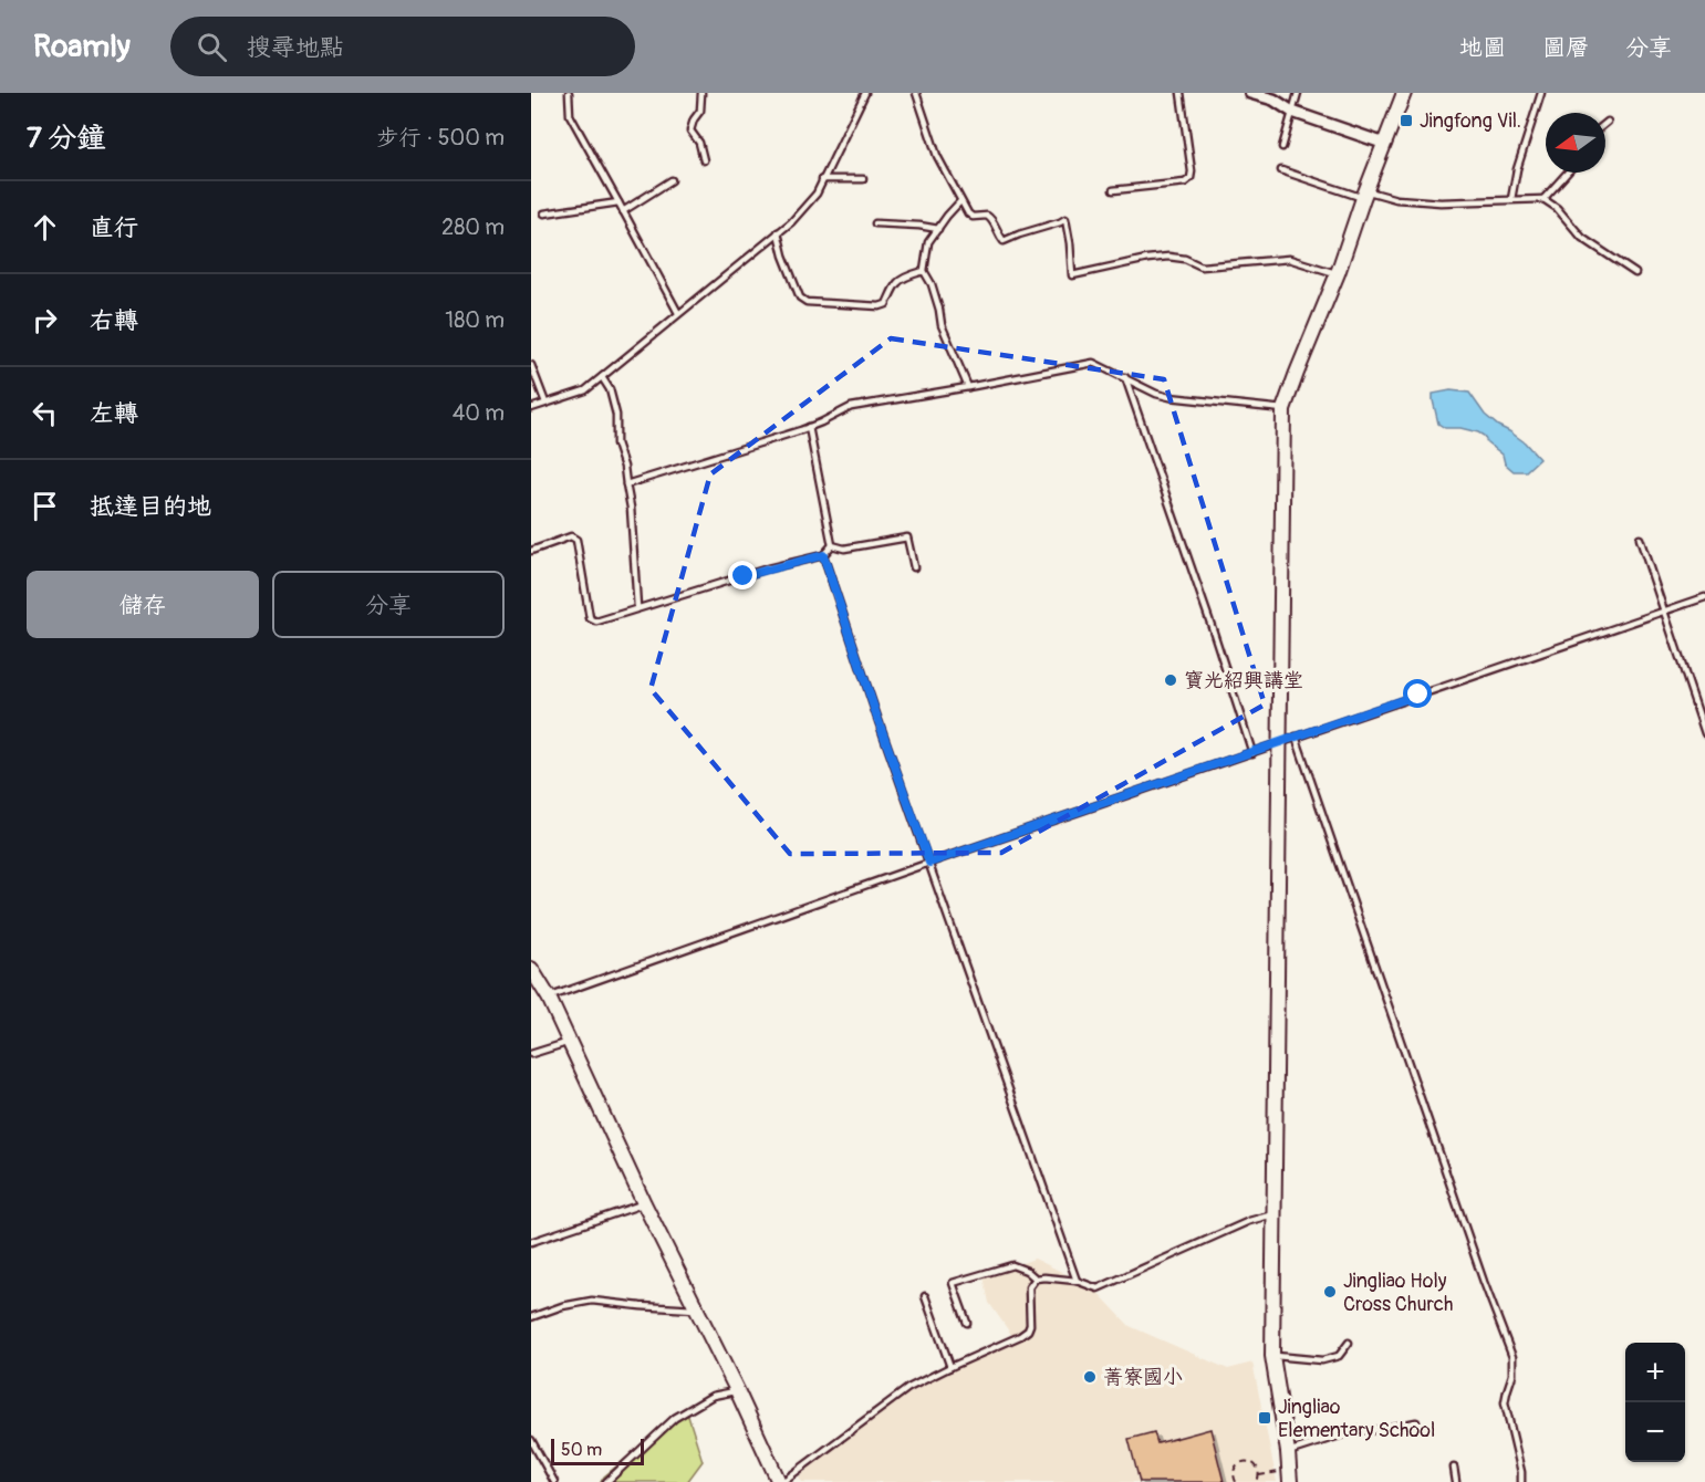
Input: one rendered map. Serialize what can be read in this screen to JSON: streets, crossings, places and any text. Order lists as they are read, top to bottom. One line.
{"places":{"transit":["Jingfong Vil.","Jingliao Elementary School"],"other":["寶光紹興講堂","Jingliao Holy Cross Church","菁寮國小"]},"scale_bar":"50 m","north":"left","page":{"header":"Roamly","search":"搜尋地點","nav":["地圖","圖層","分享"],"heading":["7 分鐘","步行 · 500 m"],"list":[["直行","280 m"],["右轉","180 m"],["左轉","40 m"],"抵達目的地"],"buttons":["儲存","分享"],"map_buttons":["+","−"],"scale":"50 m"}}
